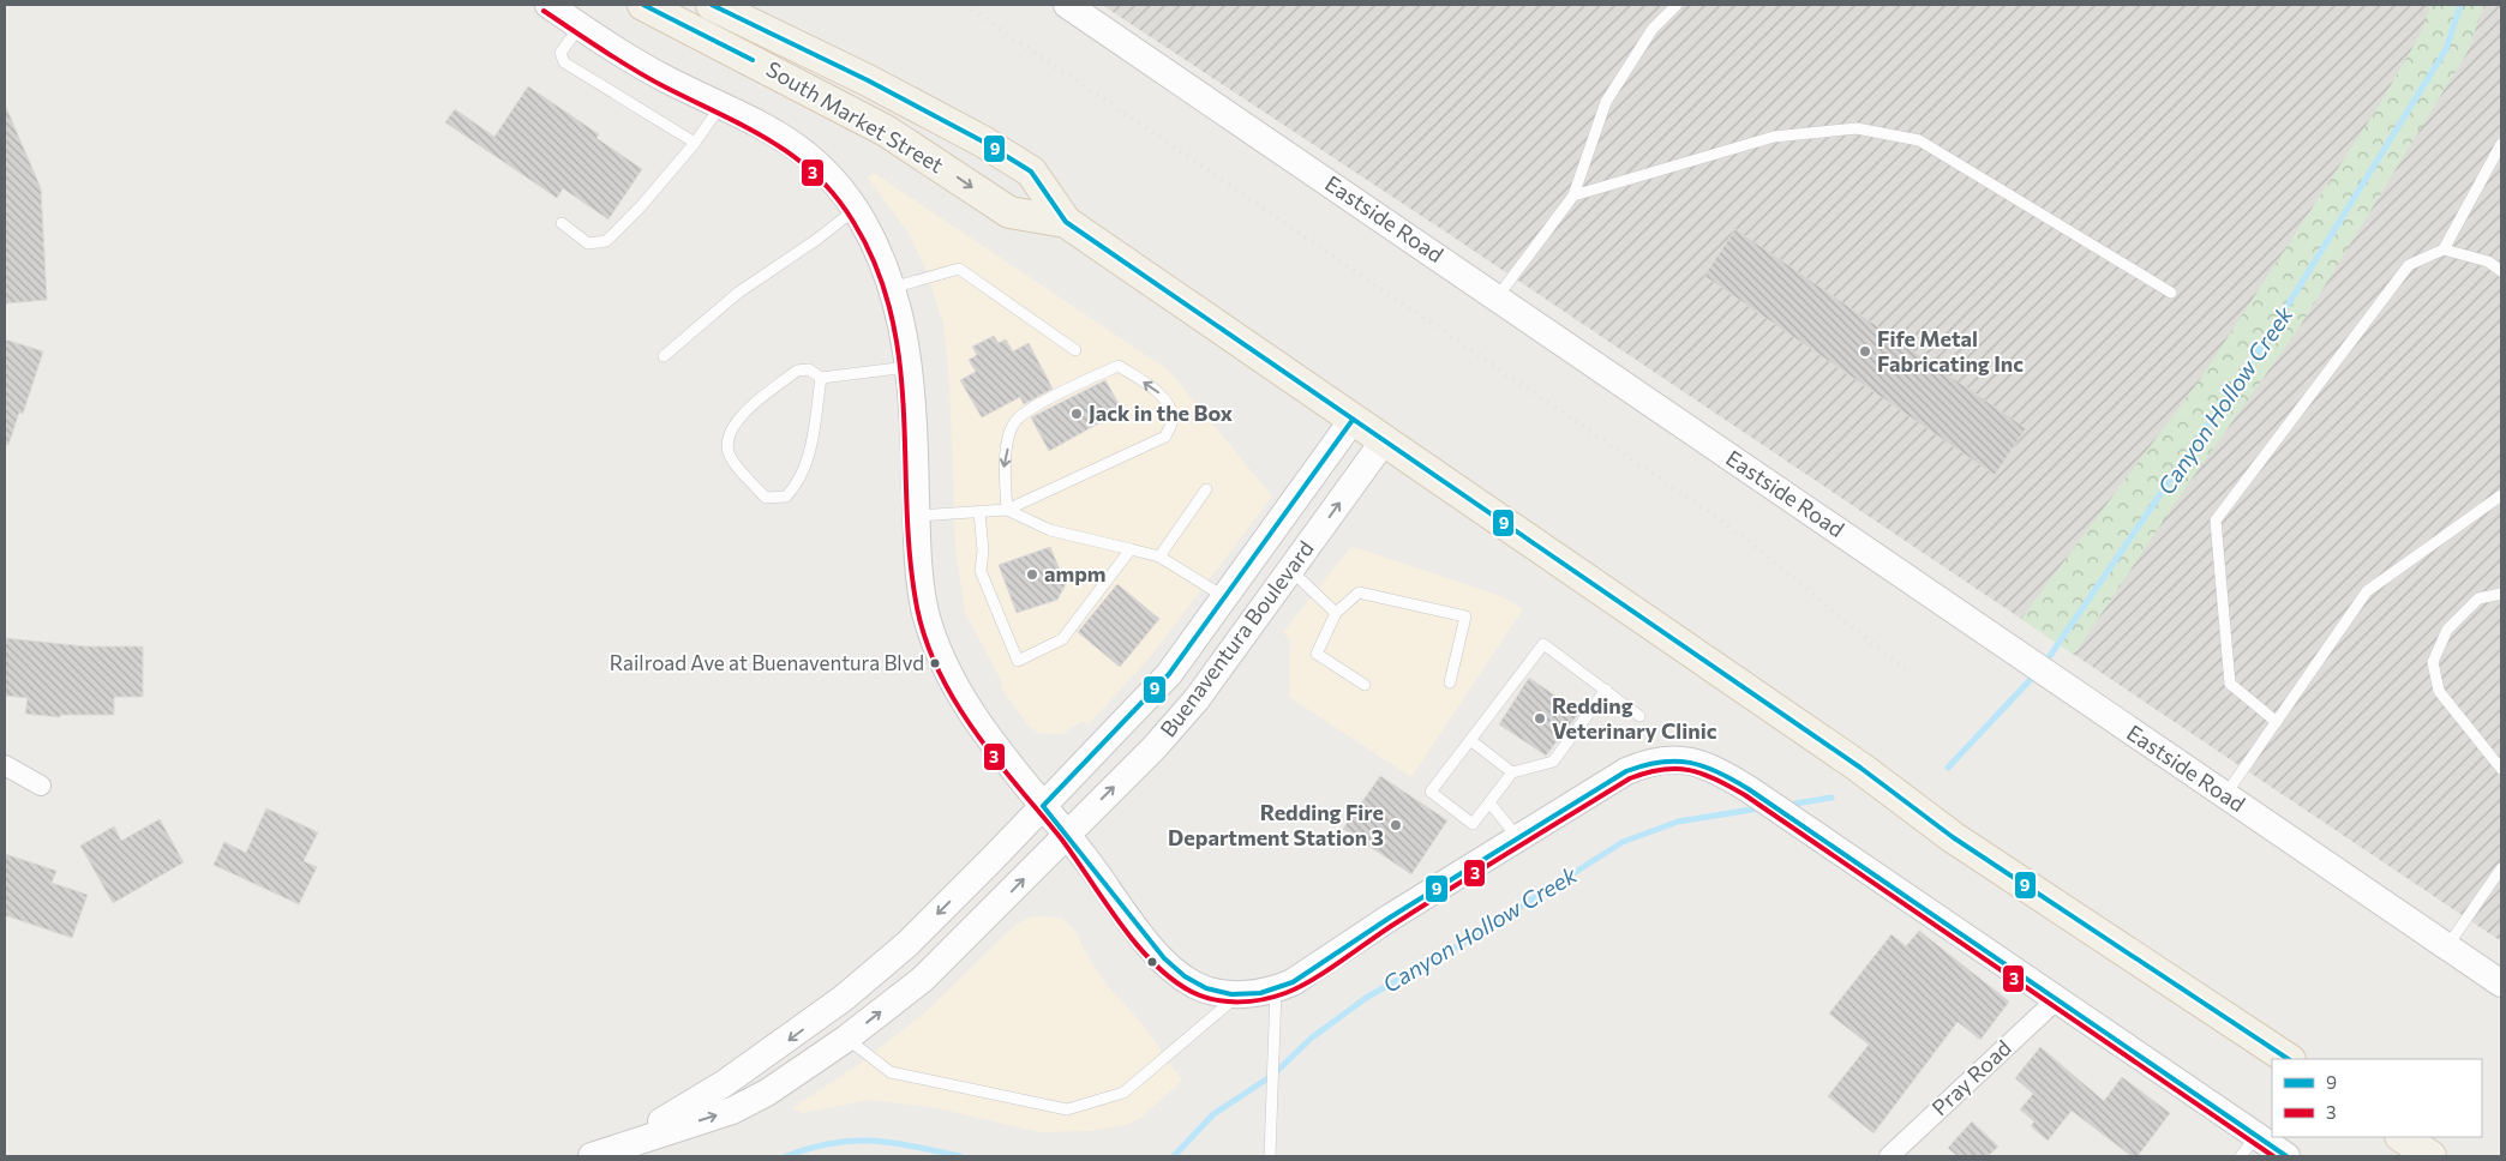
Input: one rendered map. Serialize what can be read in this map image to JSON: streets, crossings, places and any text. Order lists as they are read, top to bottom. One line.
{"streets":{"main road":["South Market Street"],"street":["Eastside Road","Buenaventura Boulevard","Pray Road"]},"crossings":[["South Market Street","Buenaventura Boulevard"]],"water":["Canyon Hollow Creek"],"places":["Fife Metal Fabricating Inc","Jack in the Box","ampm","Railroad Ave at Buenaventura Blvd","Redding Veterinary Clinic","Redding Fire Department Station 3"],"lines":["transit line 9","transit line 3"],"legend":["9","3"]}
